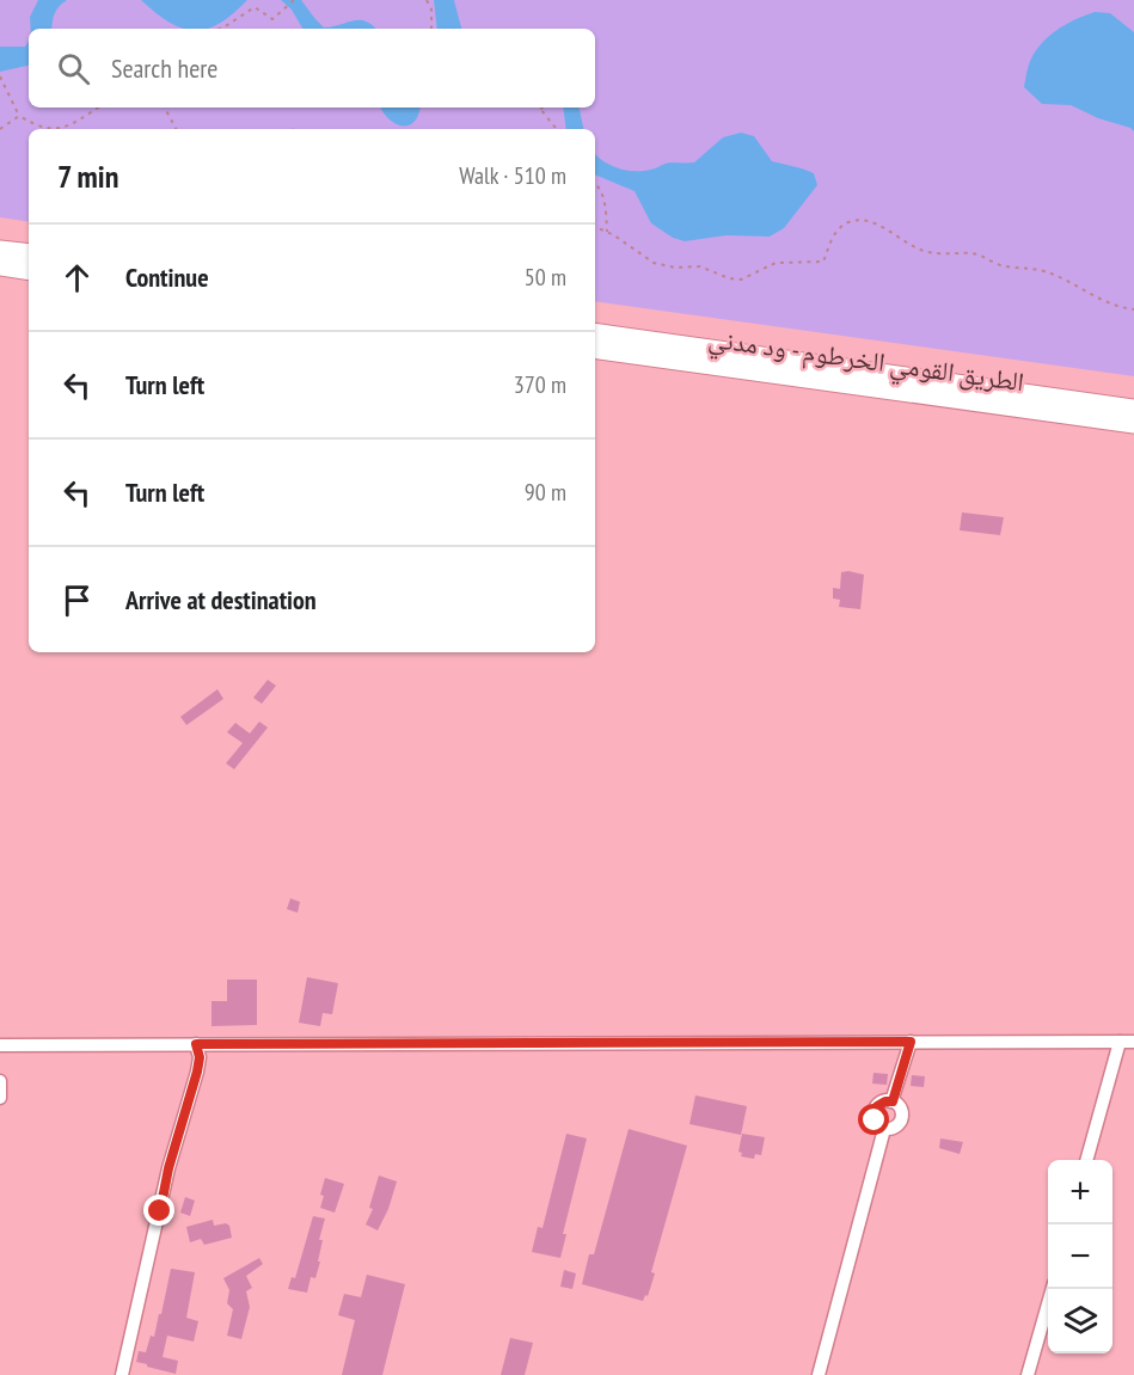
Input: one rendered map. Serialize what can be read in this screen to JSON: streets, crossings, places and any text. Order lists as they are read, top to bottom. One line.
{"streets":{"highway":["الطريق القومي الخرطوم - ود مدني"]},"page":{"search":"Search here","heading":["7 min","Walk · 510 m"],"list":[["Continue","50 m"],["Turn left","370 m"],["Turn left","90 m"],"Arrive at destination"],"map_buttons":["+","−"]}}
